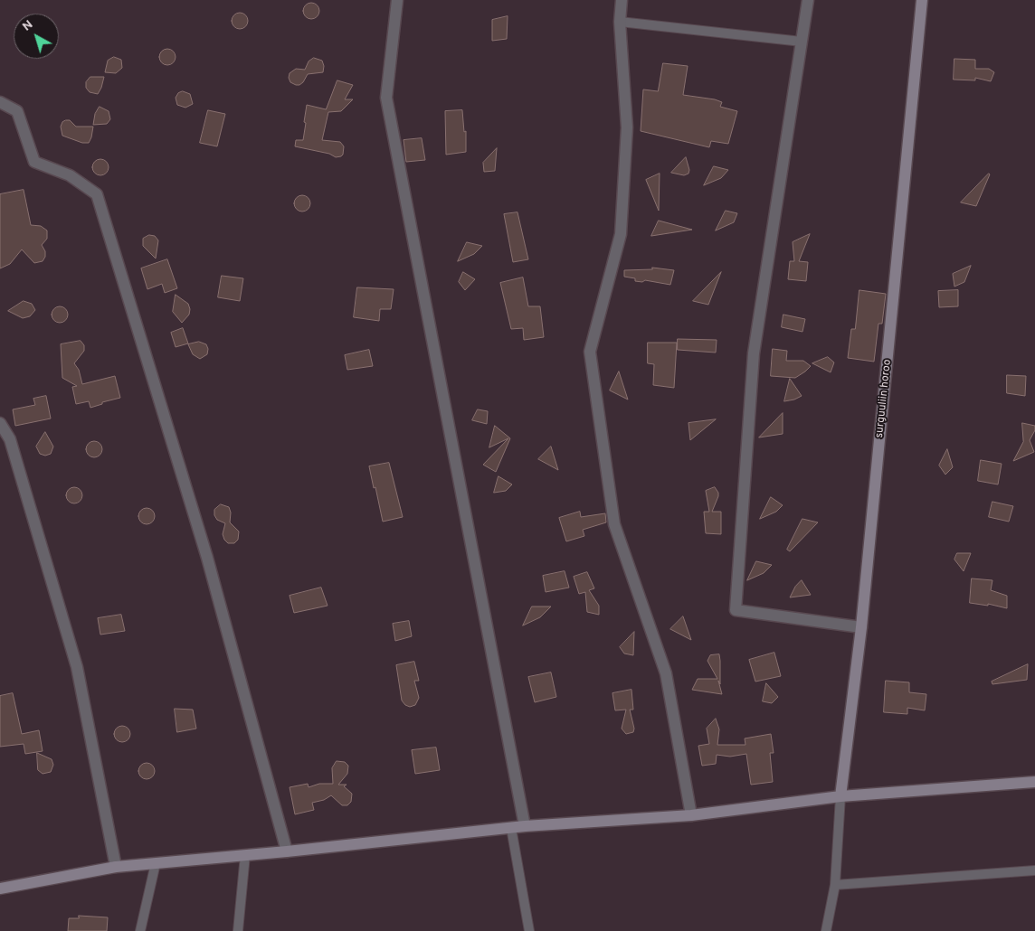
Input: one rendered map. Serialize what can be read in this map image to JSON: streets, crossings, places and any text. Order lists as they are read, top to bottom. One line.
{"streets":{"street":["surguuliin horoo"]},"north":"top left"}
